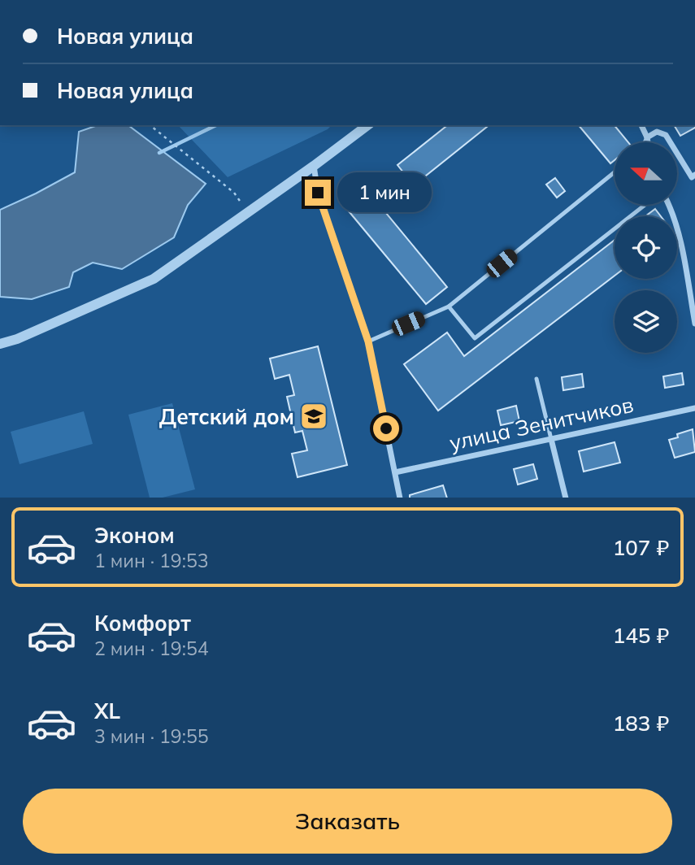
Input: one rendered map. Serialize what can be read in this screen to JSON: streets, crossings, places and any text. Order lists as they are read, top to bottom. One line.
{"streets":{"street":["улица Зенитчиков"]},"places":{"school or university":["Детский дом"]},"north":"left","page":{"banner":["Новая улица","Новая улица"],"bubble":"1 мин","list":[{"name":"Эконом","note":"1 мин · 19:53","value":"107 ₽"},{"name":"Комфорт","note":"2 мин · 19:54","value":"145 ₽"},{"name":"XL","note":"3 мин · 19:55","value":"183 ₽"}],"buttons":"Заказать"}}
